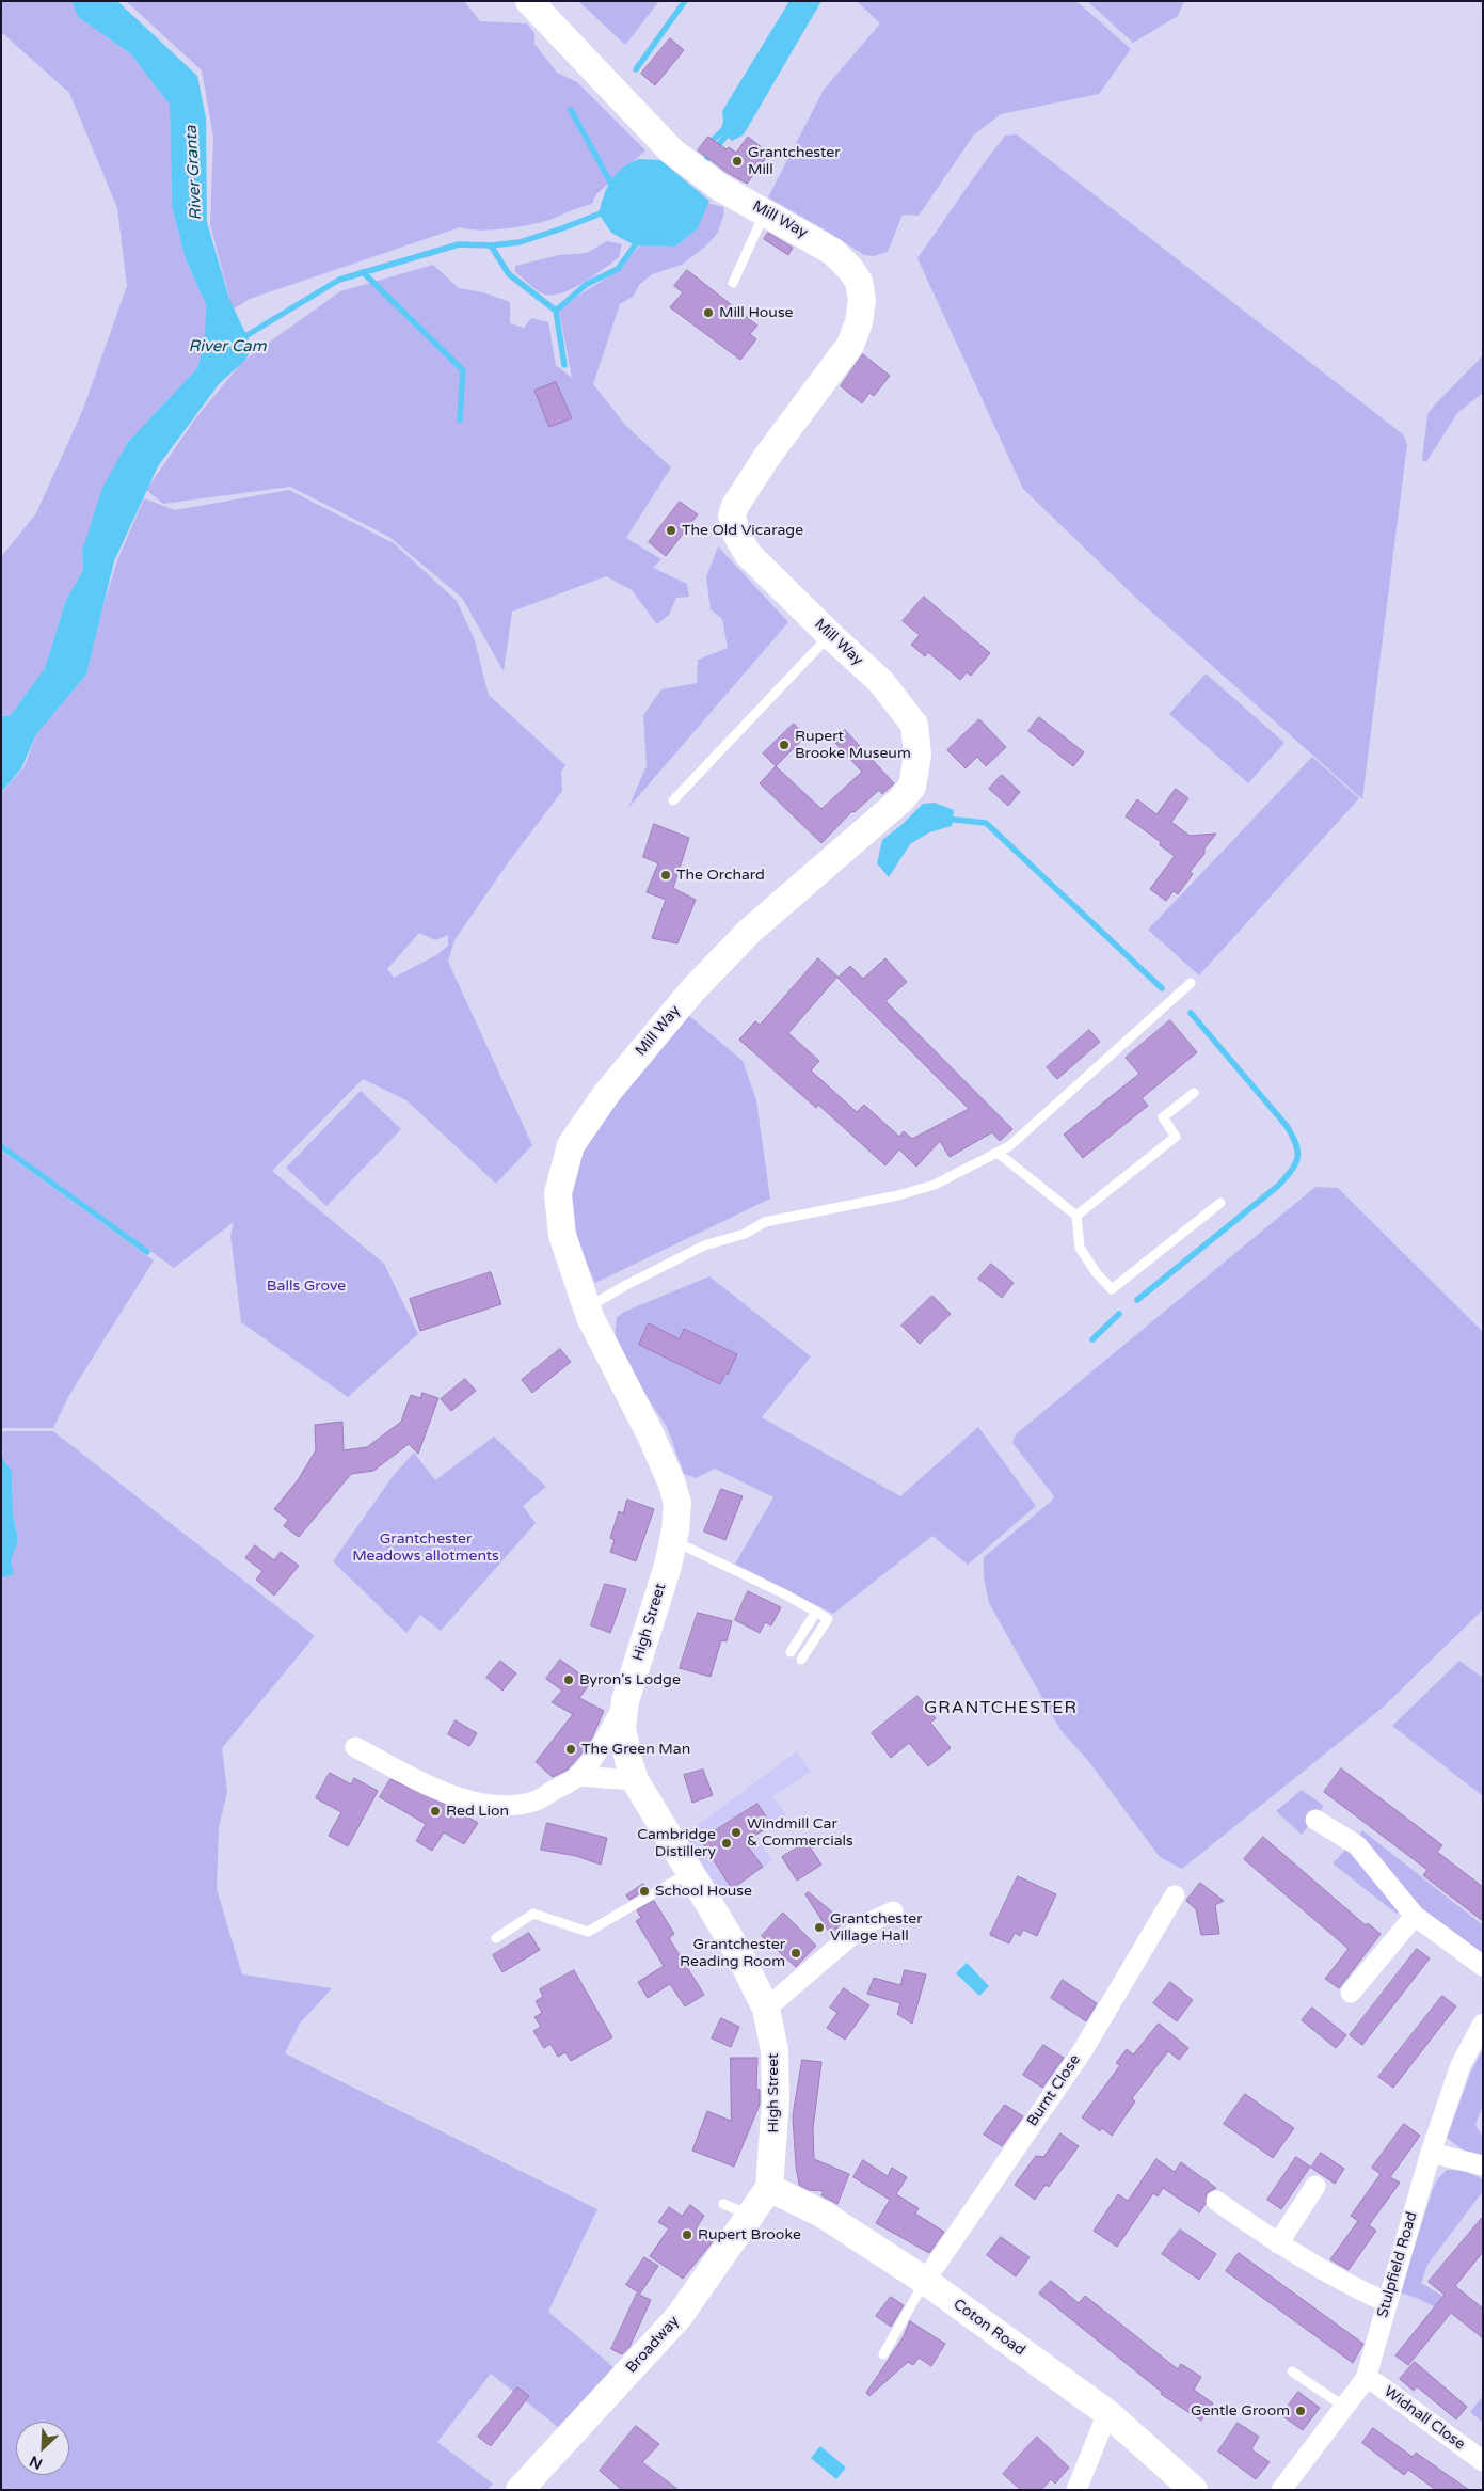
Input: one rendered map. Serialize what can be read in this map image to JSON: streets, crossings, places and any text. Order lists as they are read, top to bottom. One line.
{"streets":{"street":["Mill Way","High Street","Burnt Close","Stulpfield Road","Coton Road","Broadway","Widnall Close"]},"crossings":[["Mill Way","High Street"],["High Street","Coton Road"],["High Street","Broadway"],["Burnt Close","Coton Road"],["Stulpfield Road","Widnall Close"],["Coton Road","Broadway"]],"districts":["GRANTCHESTER"],"water":["River Granta","River Cam"],"parks":["Balls Grove","Grantchester Meadows allotments"],"places":["Grantchester Mill","Mill House","The Old Vicarage","Rupert Brooke Museum","The Orchard","Byron's Lodge","The Green Man","Red Lion","Windmill Car & Commercials","Cambridge Distillery","School House","Grantchester Village Hall","Grantchester Reading Room","Rupert Brooke","Gentle Groom"],"north":"bottom left"}
